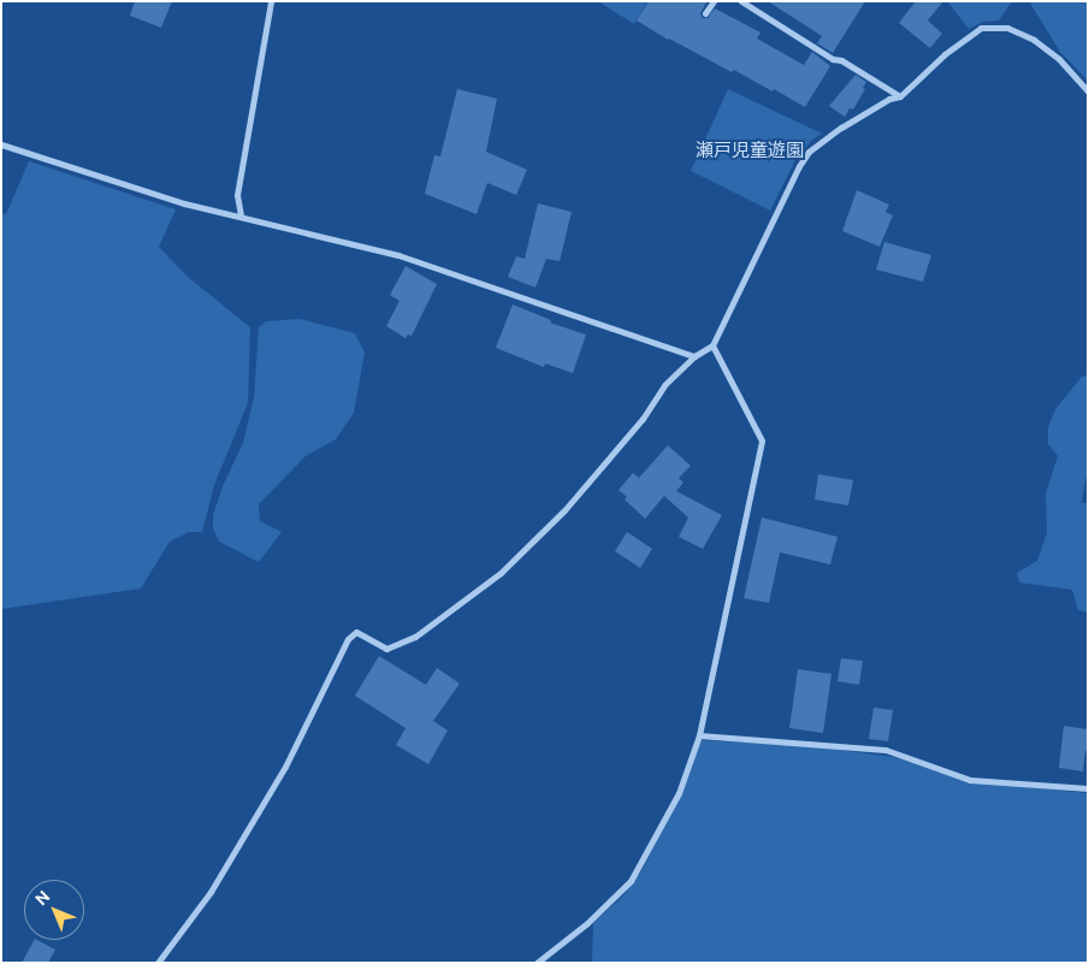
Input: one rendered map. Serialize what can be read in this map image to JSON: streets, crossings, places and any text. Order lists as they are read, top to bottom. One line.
{"parks":["瀬戸児童遊園"],"north":"top left"}
